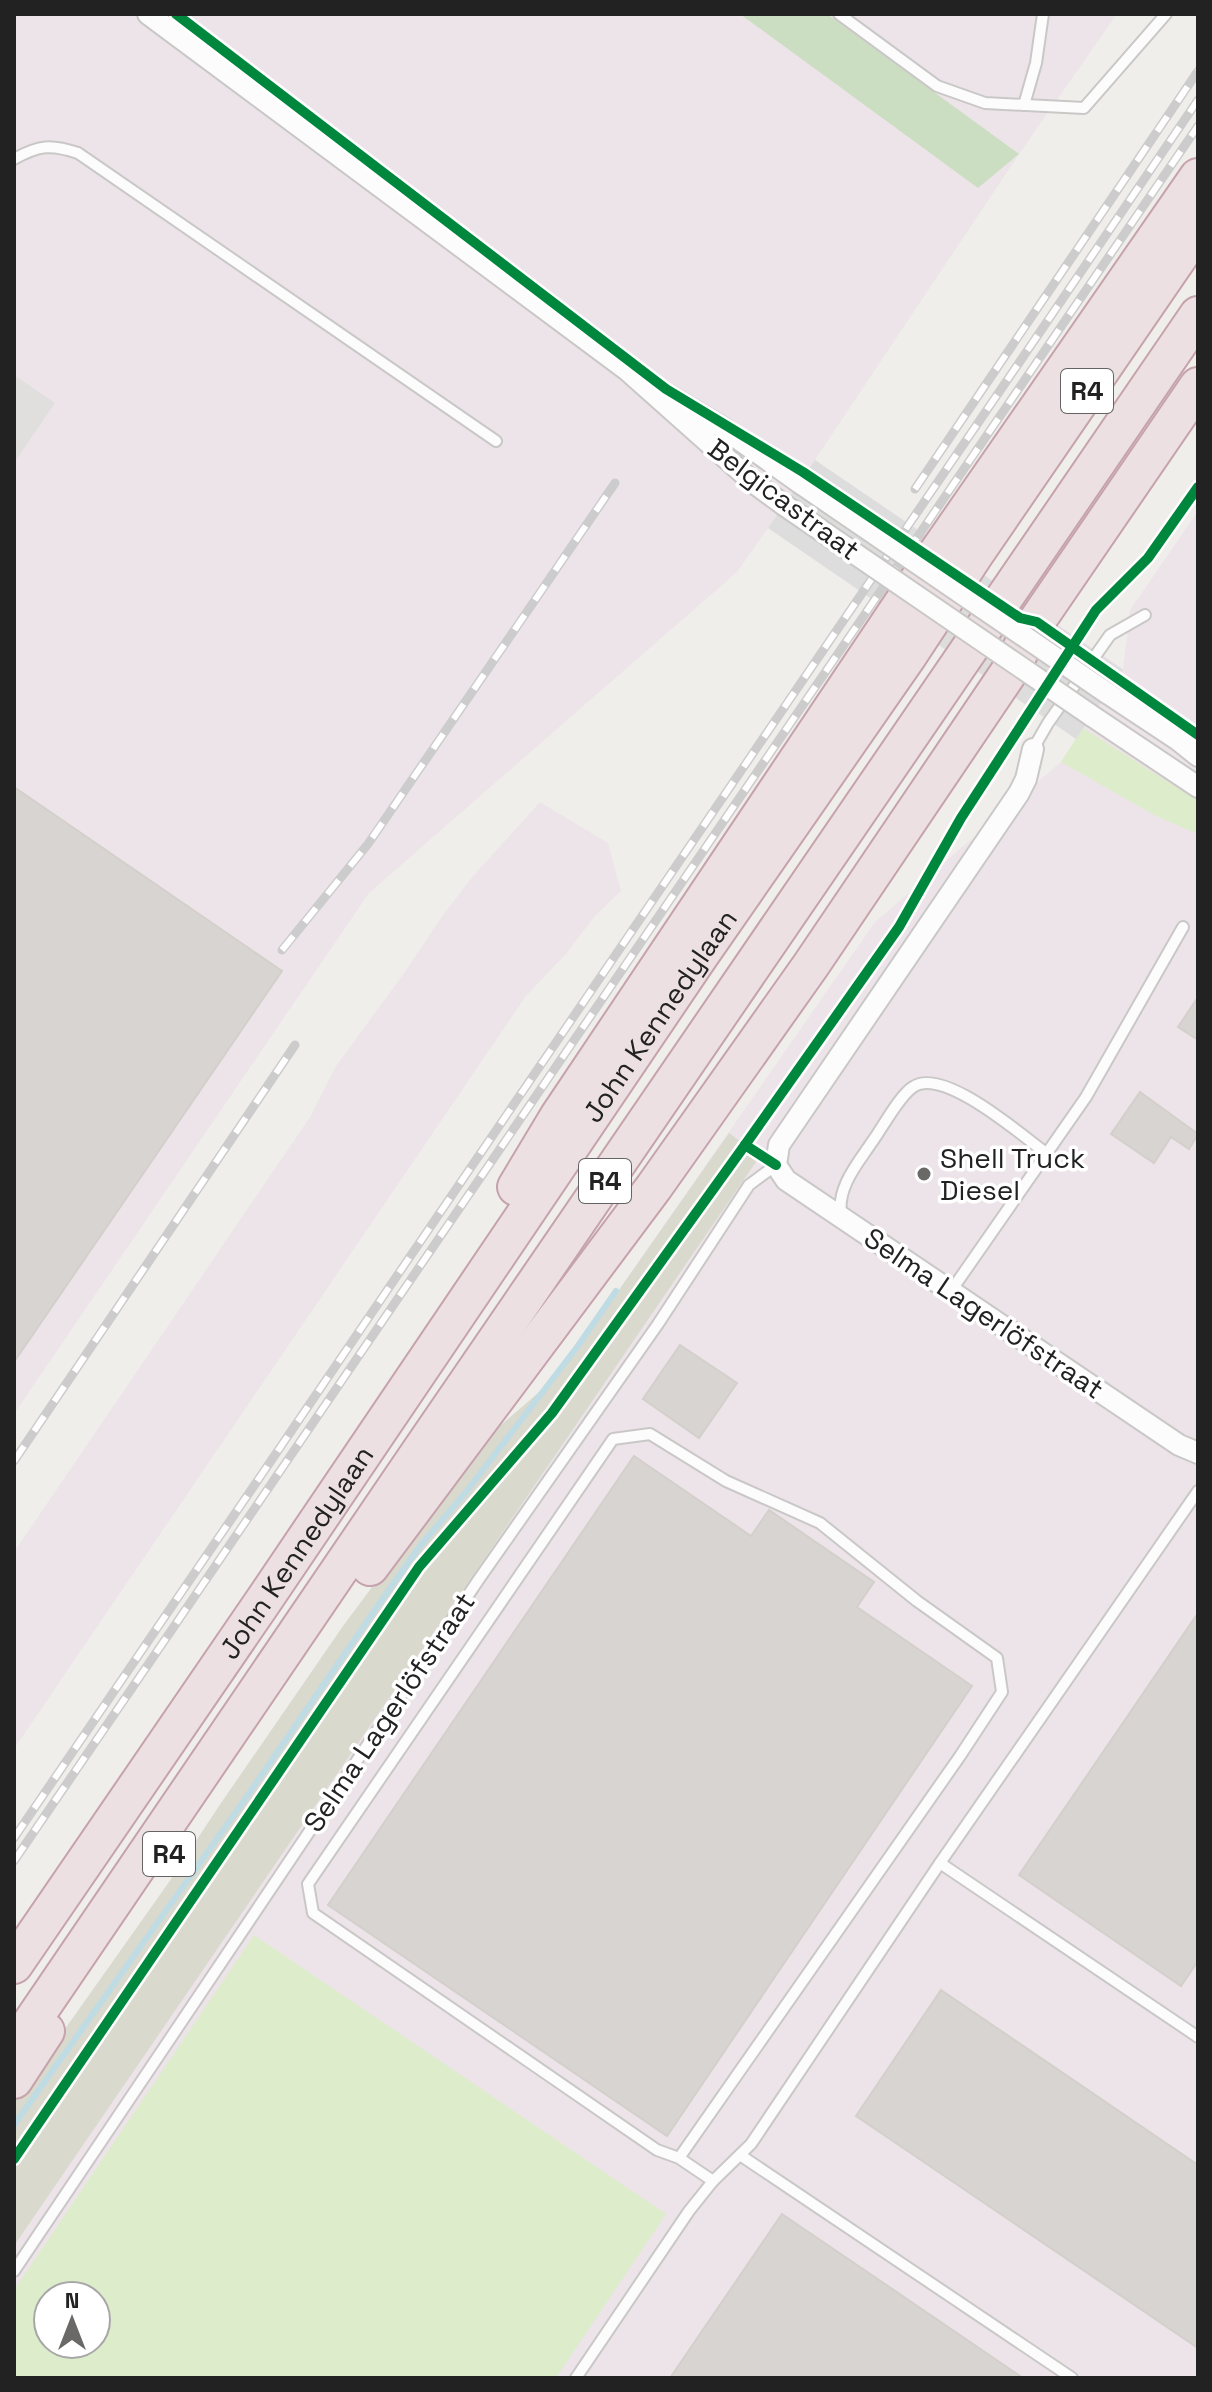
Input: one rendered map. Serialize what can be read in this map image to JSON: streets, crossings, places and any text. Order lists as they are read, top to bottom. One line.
{"streets":{"highway":["R4","John Kennedylaan"],"street":["Belgicastraat","Selma Lagerlöfstraat"]},"crossings":[["R4","Belgicastraat"],["R4","John Kennedylaan"]],"places":["Shell Truck Diesel"],"north":"top"}
